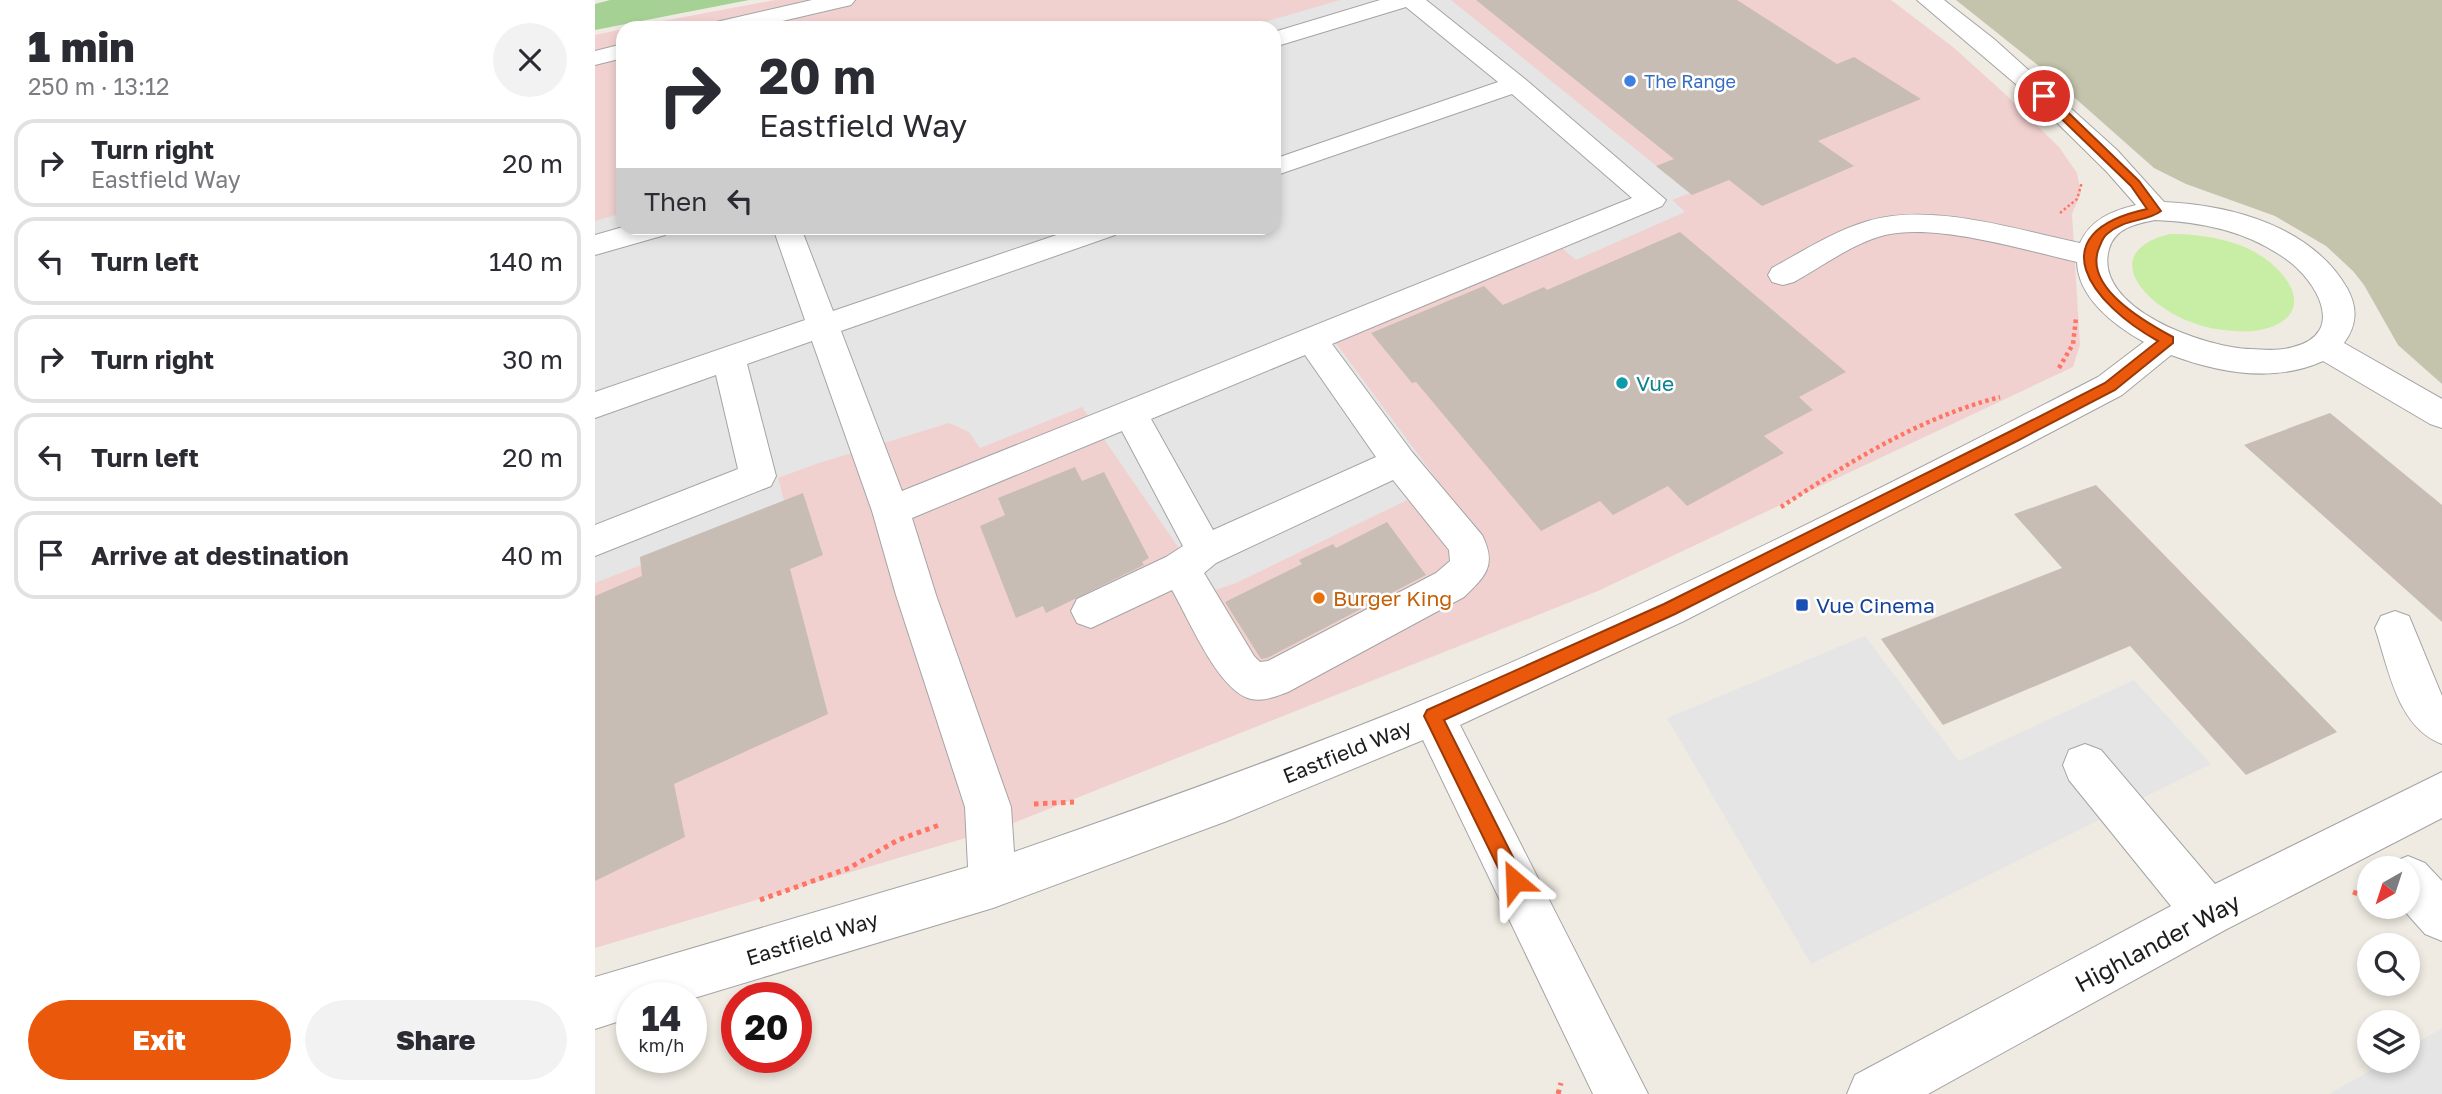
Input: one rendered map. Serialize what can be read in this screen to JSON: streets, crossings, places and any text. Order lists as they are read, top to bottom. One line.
{"streets":{"street":["Eastfield Way","Highlander Way"]},"places":{"other":["The Range","Vue","Burger King"],"transit":["Vue Cinema"]},"north":"bottom left","page":{"heading":["1 min","250 m · 13:12"],"turn":["20 m","Eastfield Way"],"list":[{"name":"Turn right","note":"Eastfield Way","value":"20 m"},{"name":"Turn left","value":"140 m"},{"name":"Turn right","value":"30 m"},{"name":"Turn left","value":"20 m"},{"name":"Arrive at destination","value":"40 m"}],"then":"Then","speed":"14 km/h","limit":"20","buttons":["Exit","Share"]}}
